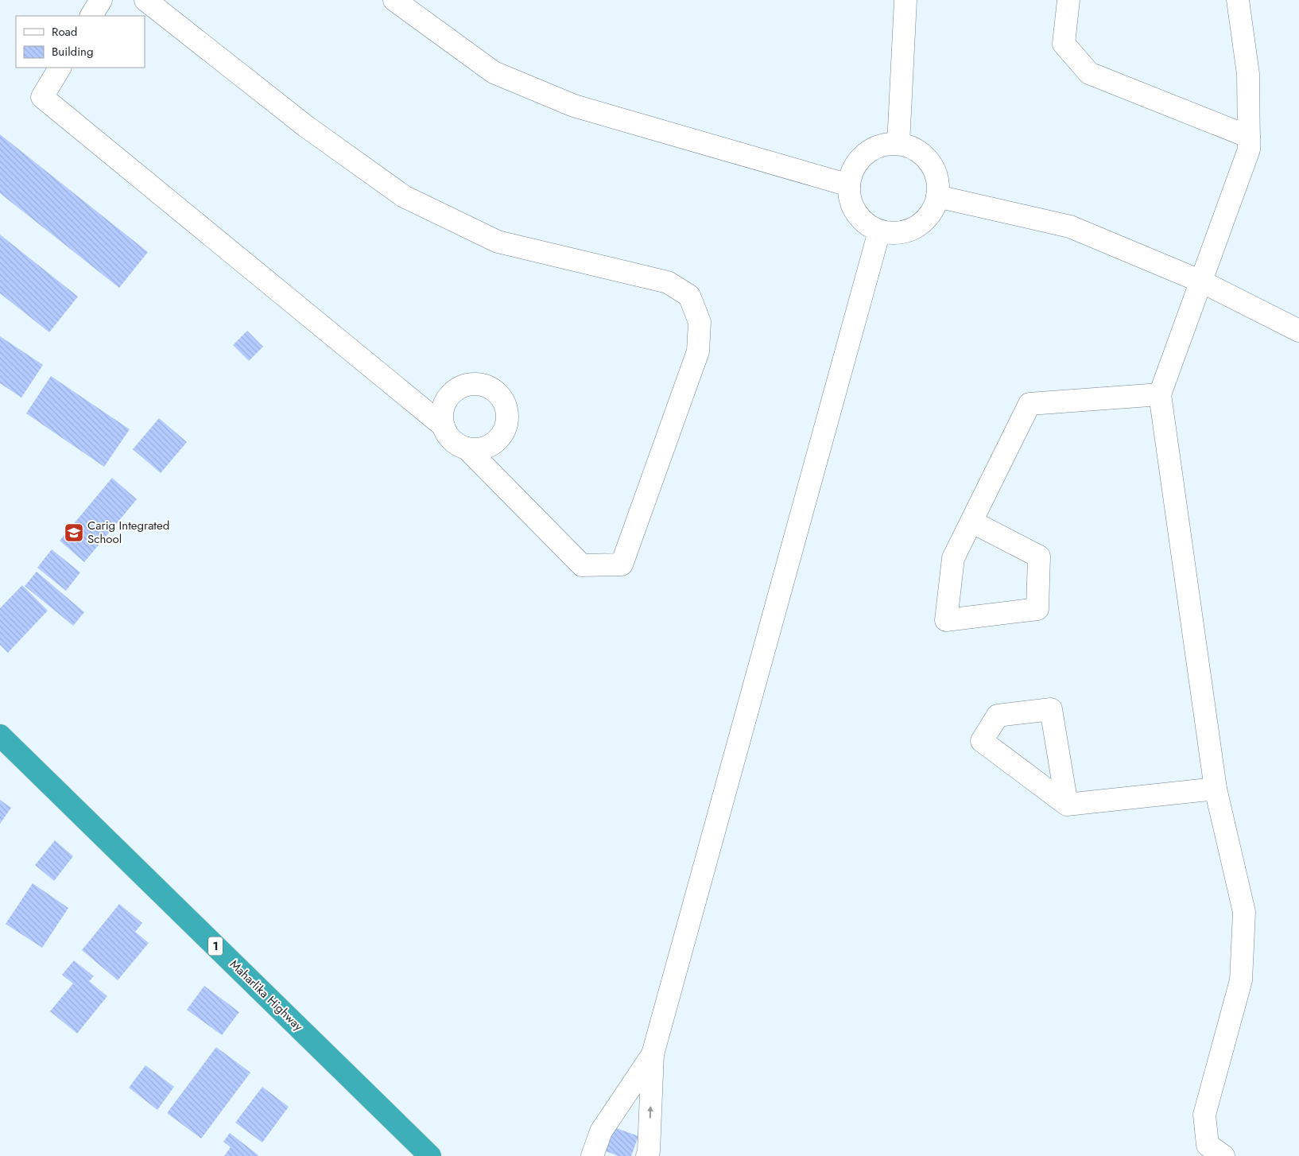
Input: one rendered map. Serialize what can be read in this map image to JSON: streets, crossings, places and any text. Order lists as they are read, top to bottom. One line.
{"streets":{"highway":["1","Maharlika Highway"]},"places":{"school or university":["Carig Integrated School"]},"legend":["Road","Building"]}
